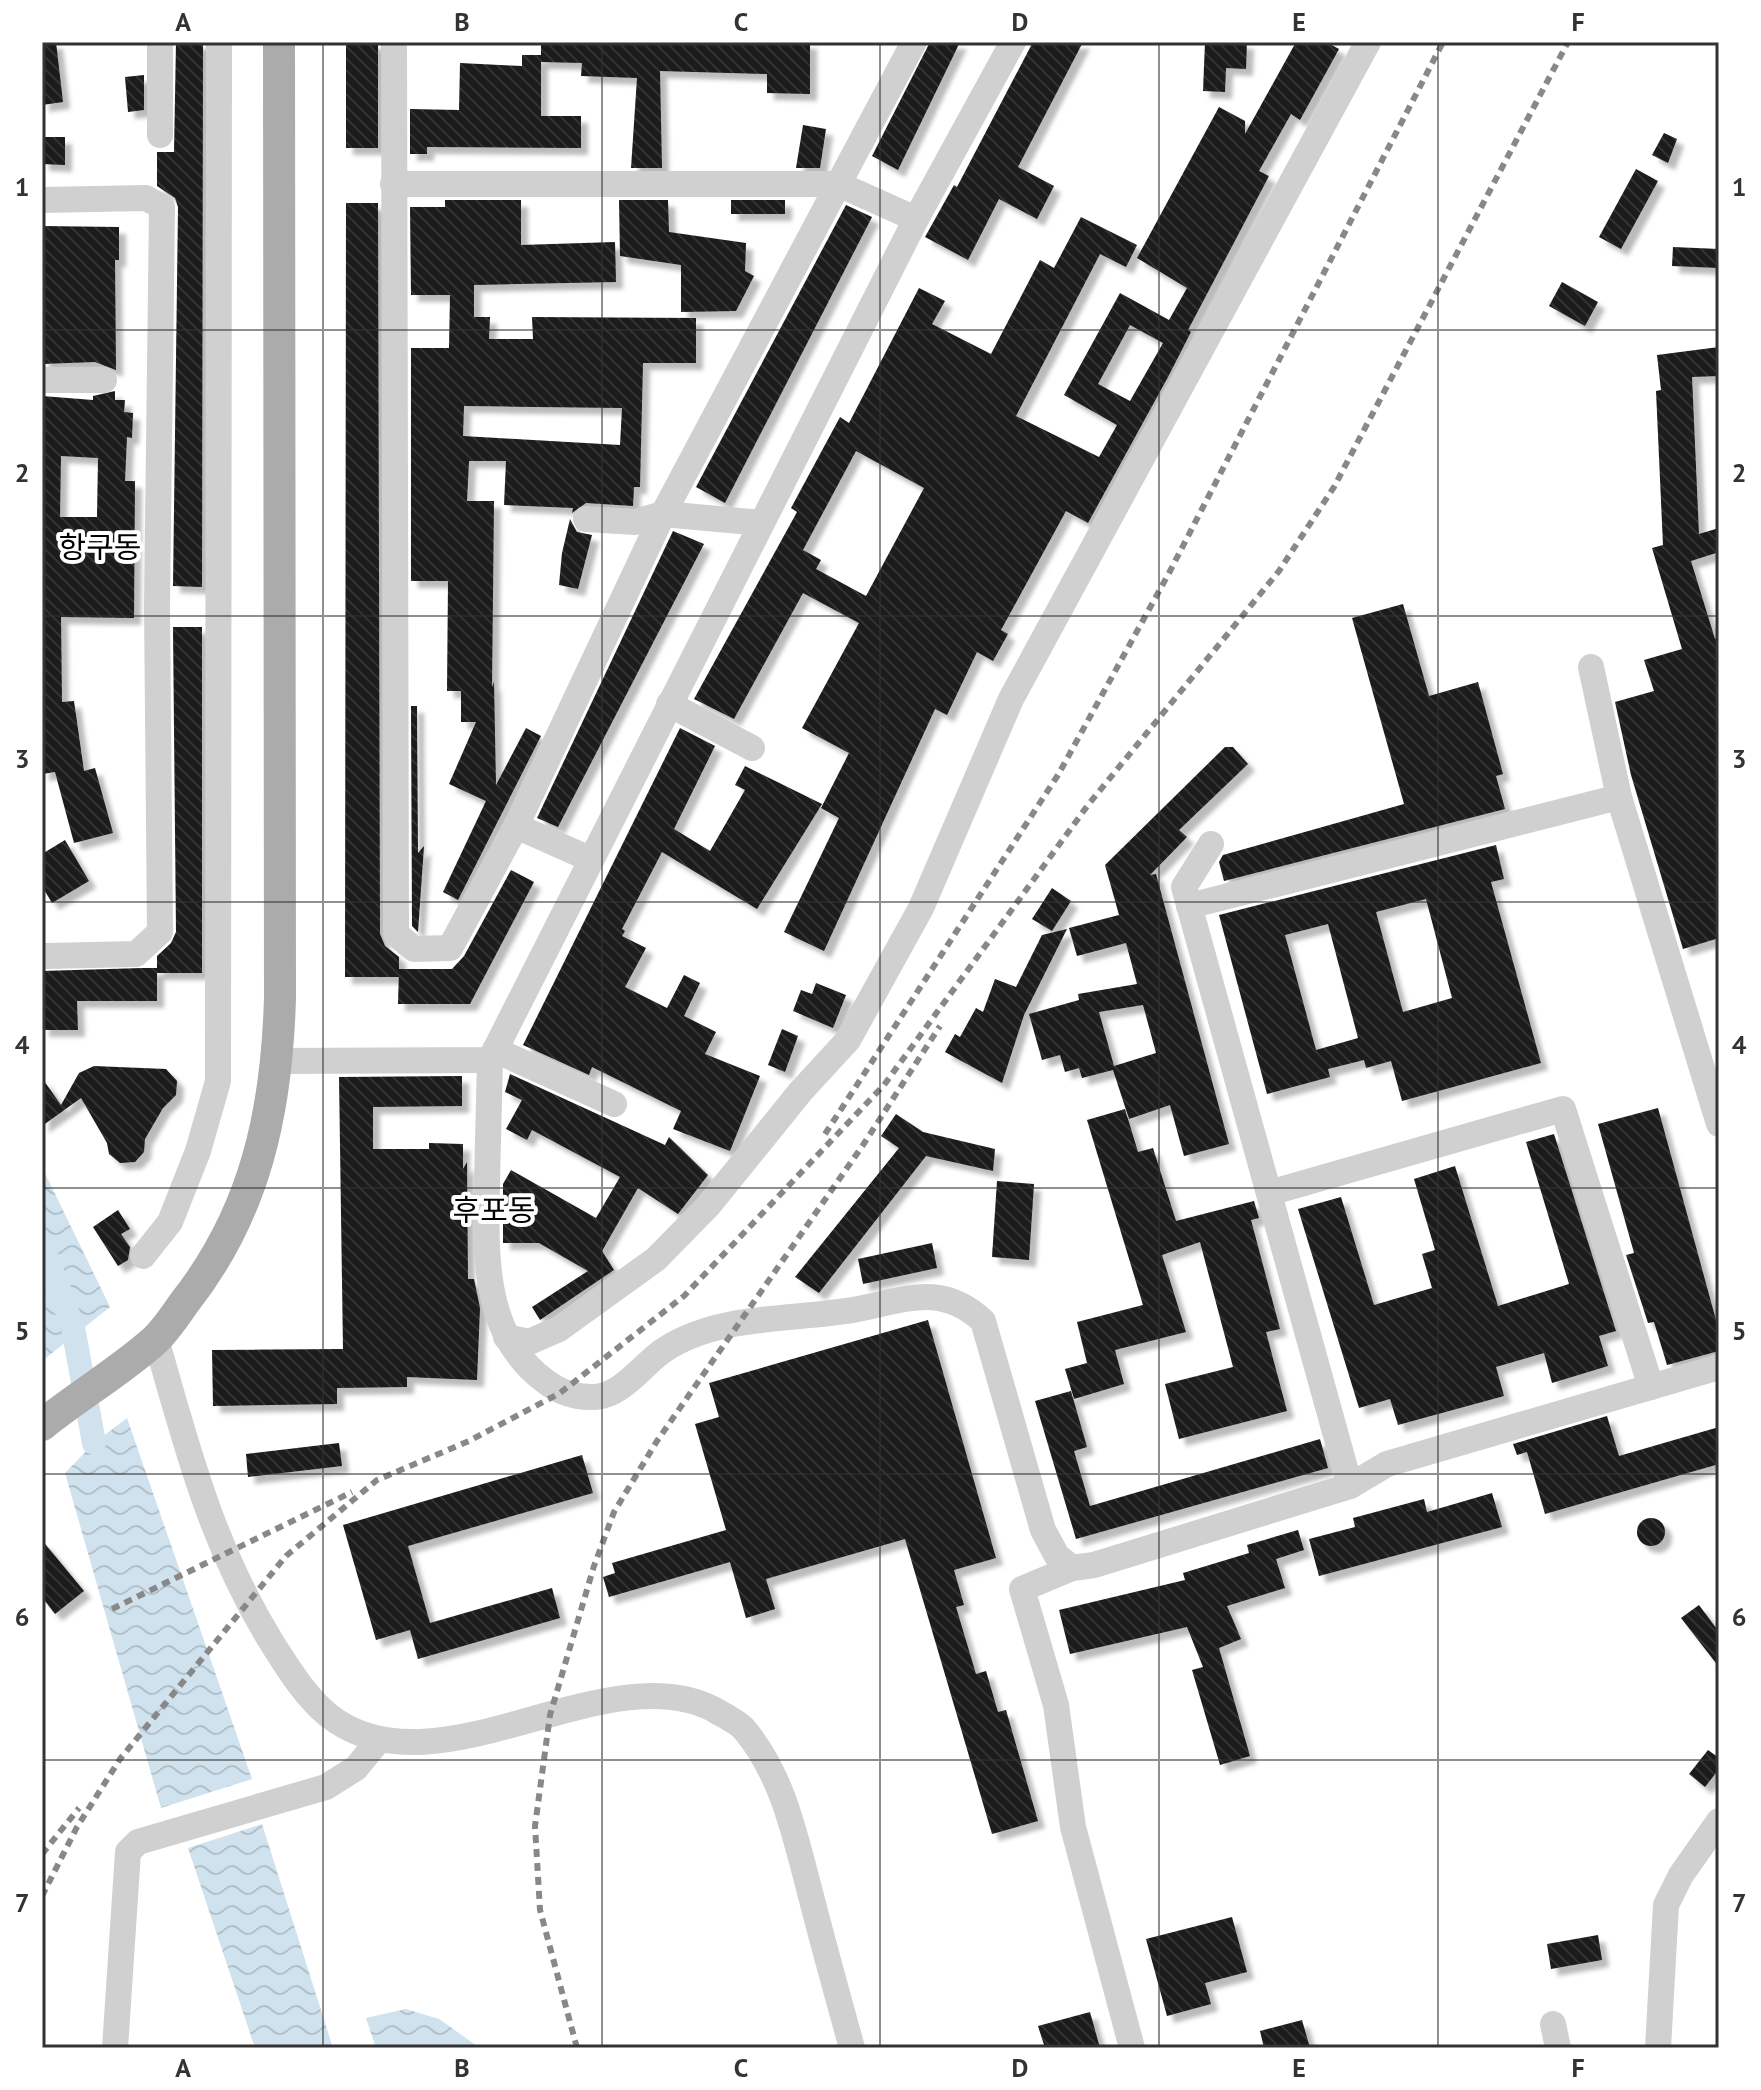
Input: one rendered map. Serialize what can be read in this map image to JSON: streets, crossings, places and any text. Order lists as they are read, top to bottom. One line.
{"districts":["항구동","후포동"],"grid":{"columns":["A","B","C","D","E","F"],"rows":["1","2","3","4","5","6","7"]}}
